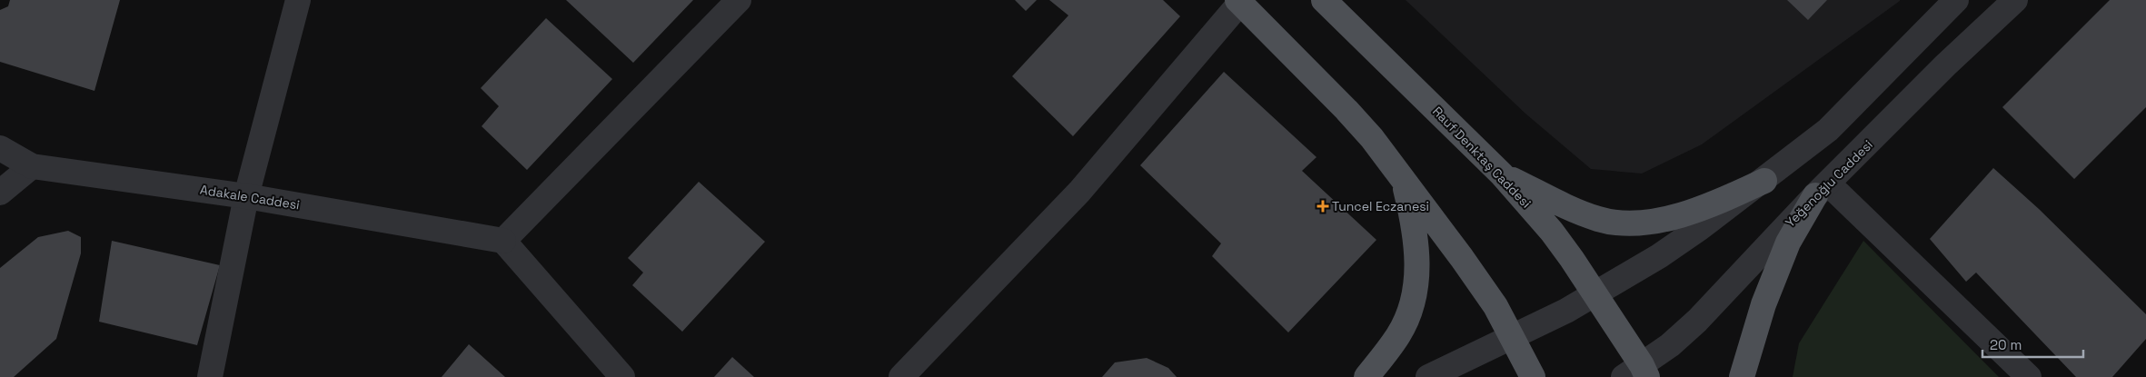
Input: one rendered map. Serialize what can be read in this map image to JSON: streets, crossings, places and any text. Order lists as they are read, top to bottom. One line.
{"streets":{"main road":["Rauf Denktaş Caddesi"],"street":["Yeğenoğlu Caddesi","Adakale Caddesi"]},"crossings":[["Rauf Denktaş Caddesi","Yeğenoğlu Caddesi"]],"places":{"health":["Tuncel Eczanesi"]},"scale_bar":"20 m"}
